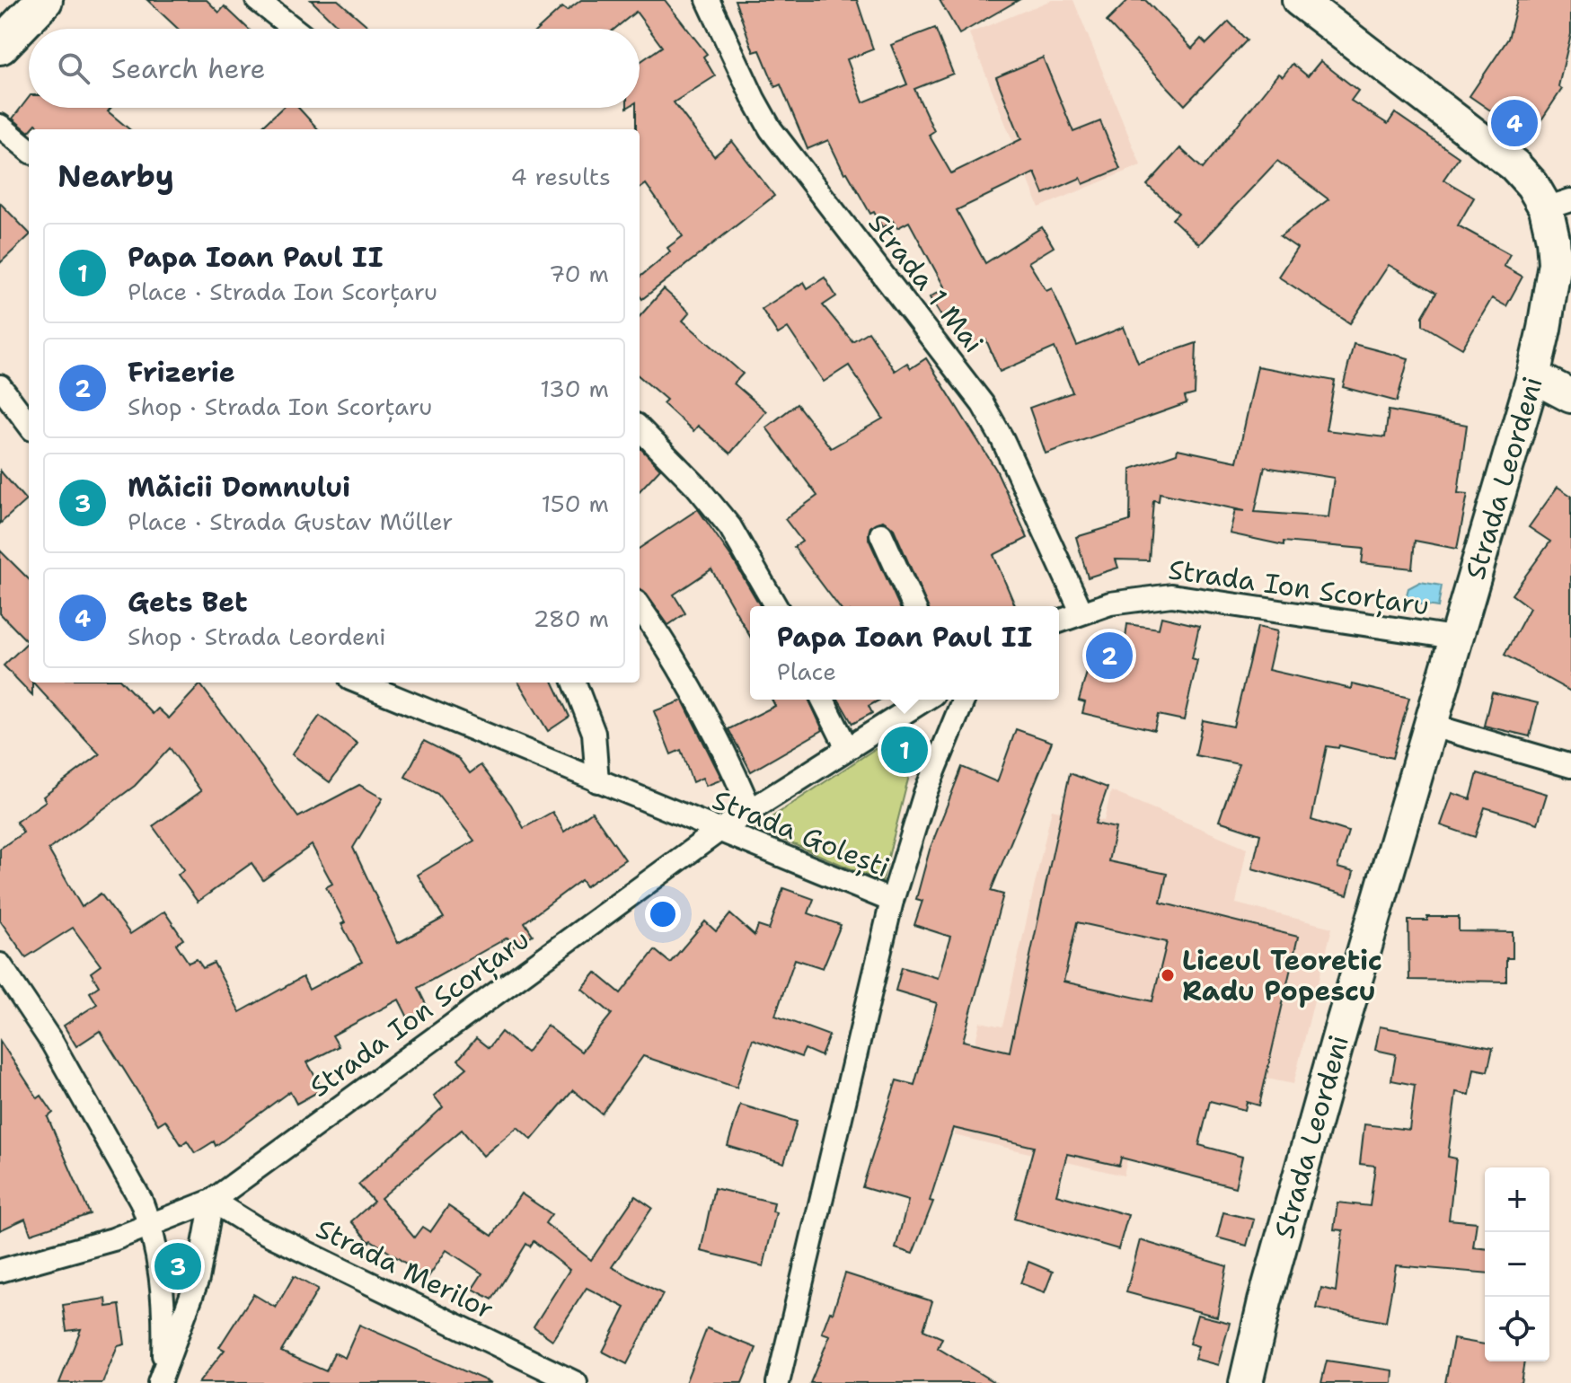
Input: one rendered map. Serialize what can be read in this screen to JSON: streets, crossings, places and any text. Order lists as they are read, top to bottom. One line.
{"streets":{"main road":["Strada Leordeni"],"street":["Strada 1 Mai","Strada Ion Scorțaru","Strada Golești","Strada Merilor"]},"crossings":[["Strada 1 Mai","Strada Ion Scorțaru"],["Strada Leordeni","Strada Ion Scorțaru"],["Strada Ion Scorțaru","Strada Golești"],["Strada Ion Scorțaru","Strada Merilor"]],"places":["Liceul Teoretic Radu Popescu"],"page":{"search":"Search here","pins":["4","2","1","3"],"heading":["Nearby","4 results"],"list":[{"mark":"1","name":"Papa Ioan Paul II","note":"Place · Strada Ion Scorțaru","value":"70 m"},{"mark":"2","name":"Frizerie","note":"Shop · Strada Ion Scorțaru","value":"130 m"},{"mark":"3","name":"Măicii Domnului","note":"Place · Strada Gustav Műller","value":"150 m"},{"mark":"4","name":"Gets Bet","note":"Shop · Strada Leordeni","value":"280 m"}],"popup":["Papa Ioan Paul II","Place"],"map_buttons":["+","−"]}}
